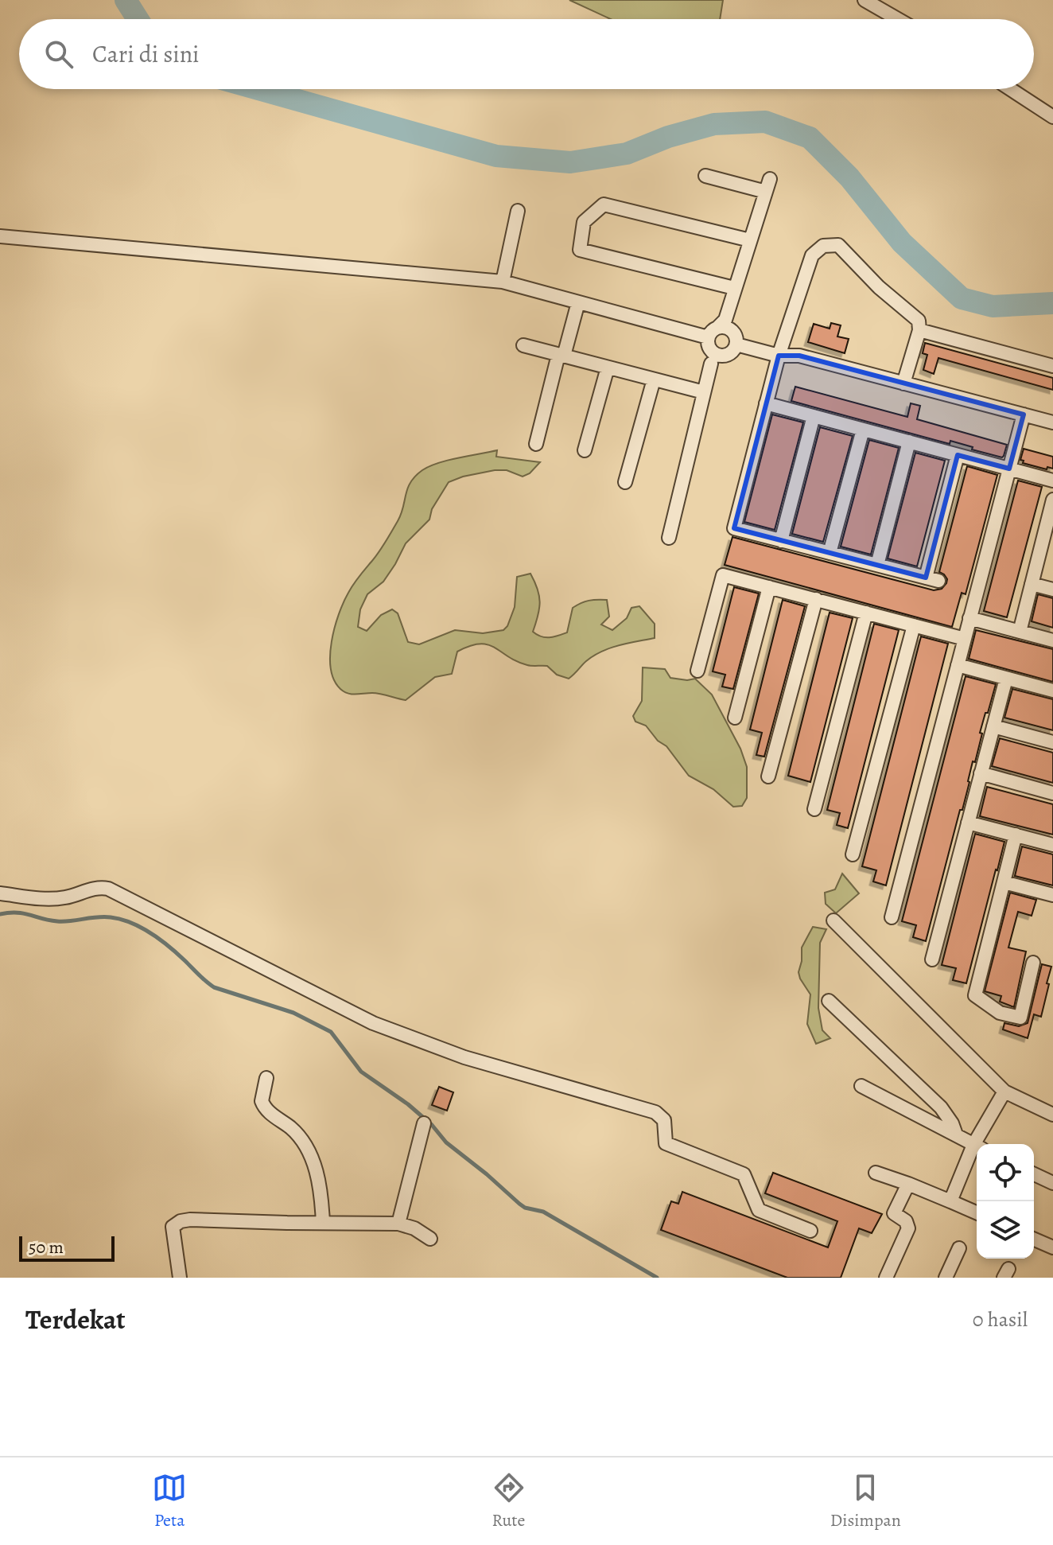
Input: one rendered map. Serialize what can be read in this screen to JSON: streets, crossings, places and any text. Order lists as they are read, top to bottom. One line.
{"scale_bar":"50 m","page":{"search":"Cari di sini","scale":"50 m","heading":["Terdekat","0 hasil"],"nav":["Peta","Rute","Disimpan"]}}
